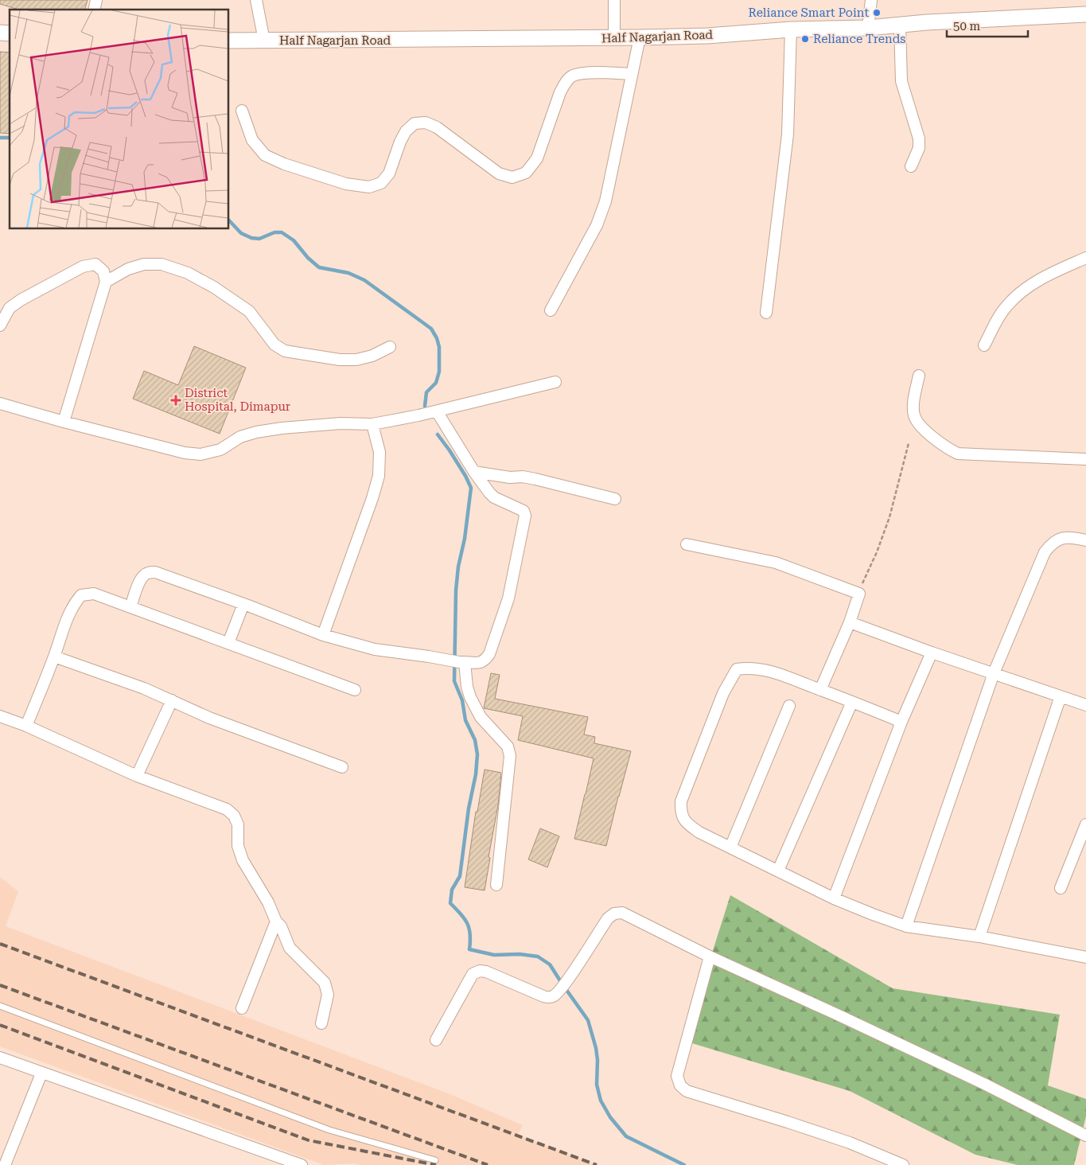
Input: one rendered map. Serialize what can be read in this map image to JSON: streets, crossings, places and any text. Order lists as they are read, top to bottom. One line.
{"streets":{"main road":["Half Nagarjan Road"]},"places":{"other":["Reliance Smart Point","Reliance Trends"],"health":["District Hospital, Dimapur"]},"scale_bar":"50 m"}
